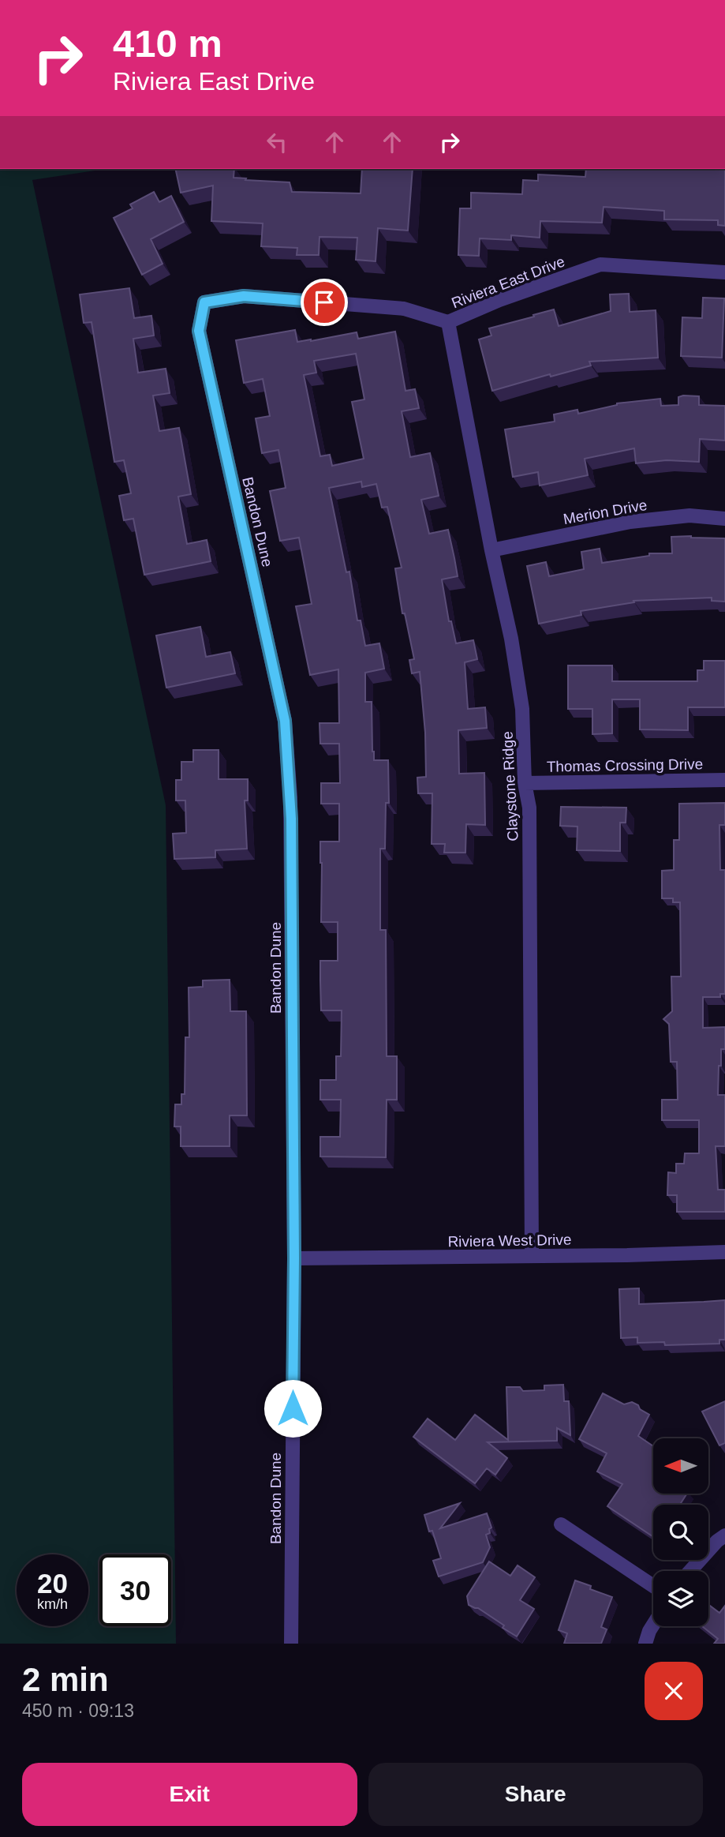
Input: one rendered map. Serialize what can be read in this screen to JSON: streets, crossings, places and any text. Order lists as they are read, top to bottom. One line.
{"streets":{"street":["Riviera East Drive","Merion Drive","Bandon Dune","Thomas Crossing Drive","Claystone Ridge","Riviera West Drive"]},"crossings":[["Riviera East Drive","Bandon Dune"],["Riviera East Drive","Claystone Ridge"],["Merion Drive","Claystone Ridge"],["Bandon Dune","Riviera West Drive"],["Thomas Crossing Drive","Claystone Ridge"],["Claystone Ridge","Riviera West Drive"]],"north":"left","page":{"turn":["410 m","Riviera East Drive"],"speed":"20 km/h","limit":"30","heading":["2 min","450 m · 09:13"],"buttons":["Exit","Share"]}}
